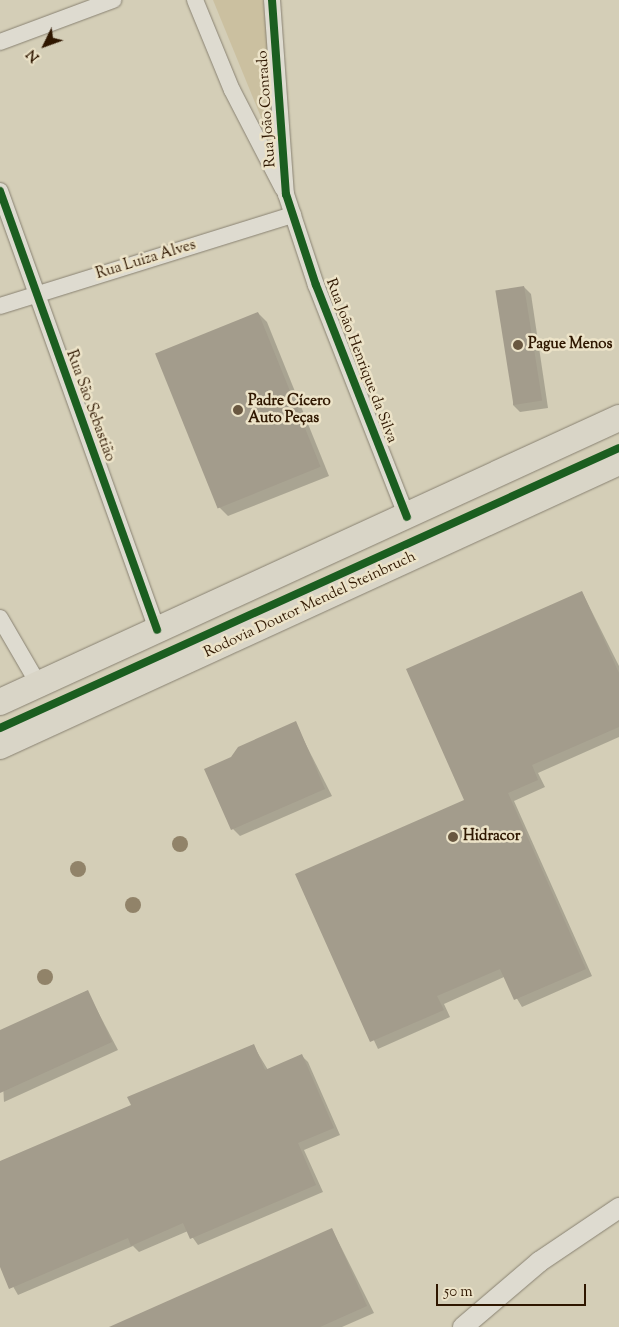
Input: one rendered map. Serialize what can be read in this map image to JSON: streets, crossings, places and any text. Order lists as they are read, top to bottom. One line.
{"streets":{"highway":["Rodovia Doutor Mendel Steinbruch"],"street":["Rua João Conrado","Rua Luiza Alves","Rua João Henrique da Silva","Rua São Sebastião"]},"crossings":[["Rua João Conrado","Rua Luiza Alves"],["Rua João Conrado","Rua João Henrique da Silva"],["Rua Luiza Alves","Rua João Henrique da Silva"],["Rua Luiza Alves","Rua São Sebastião"]],"places":["Pague Menos","Padre Cícero Auto Peças","Hidracor"],"scale_bar":"50 m","north":"bottom left"}
